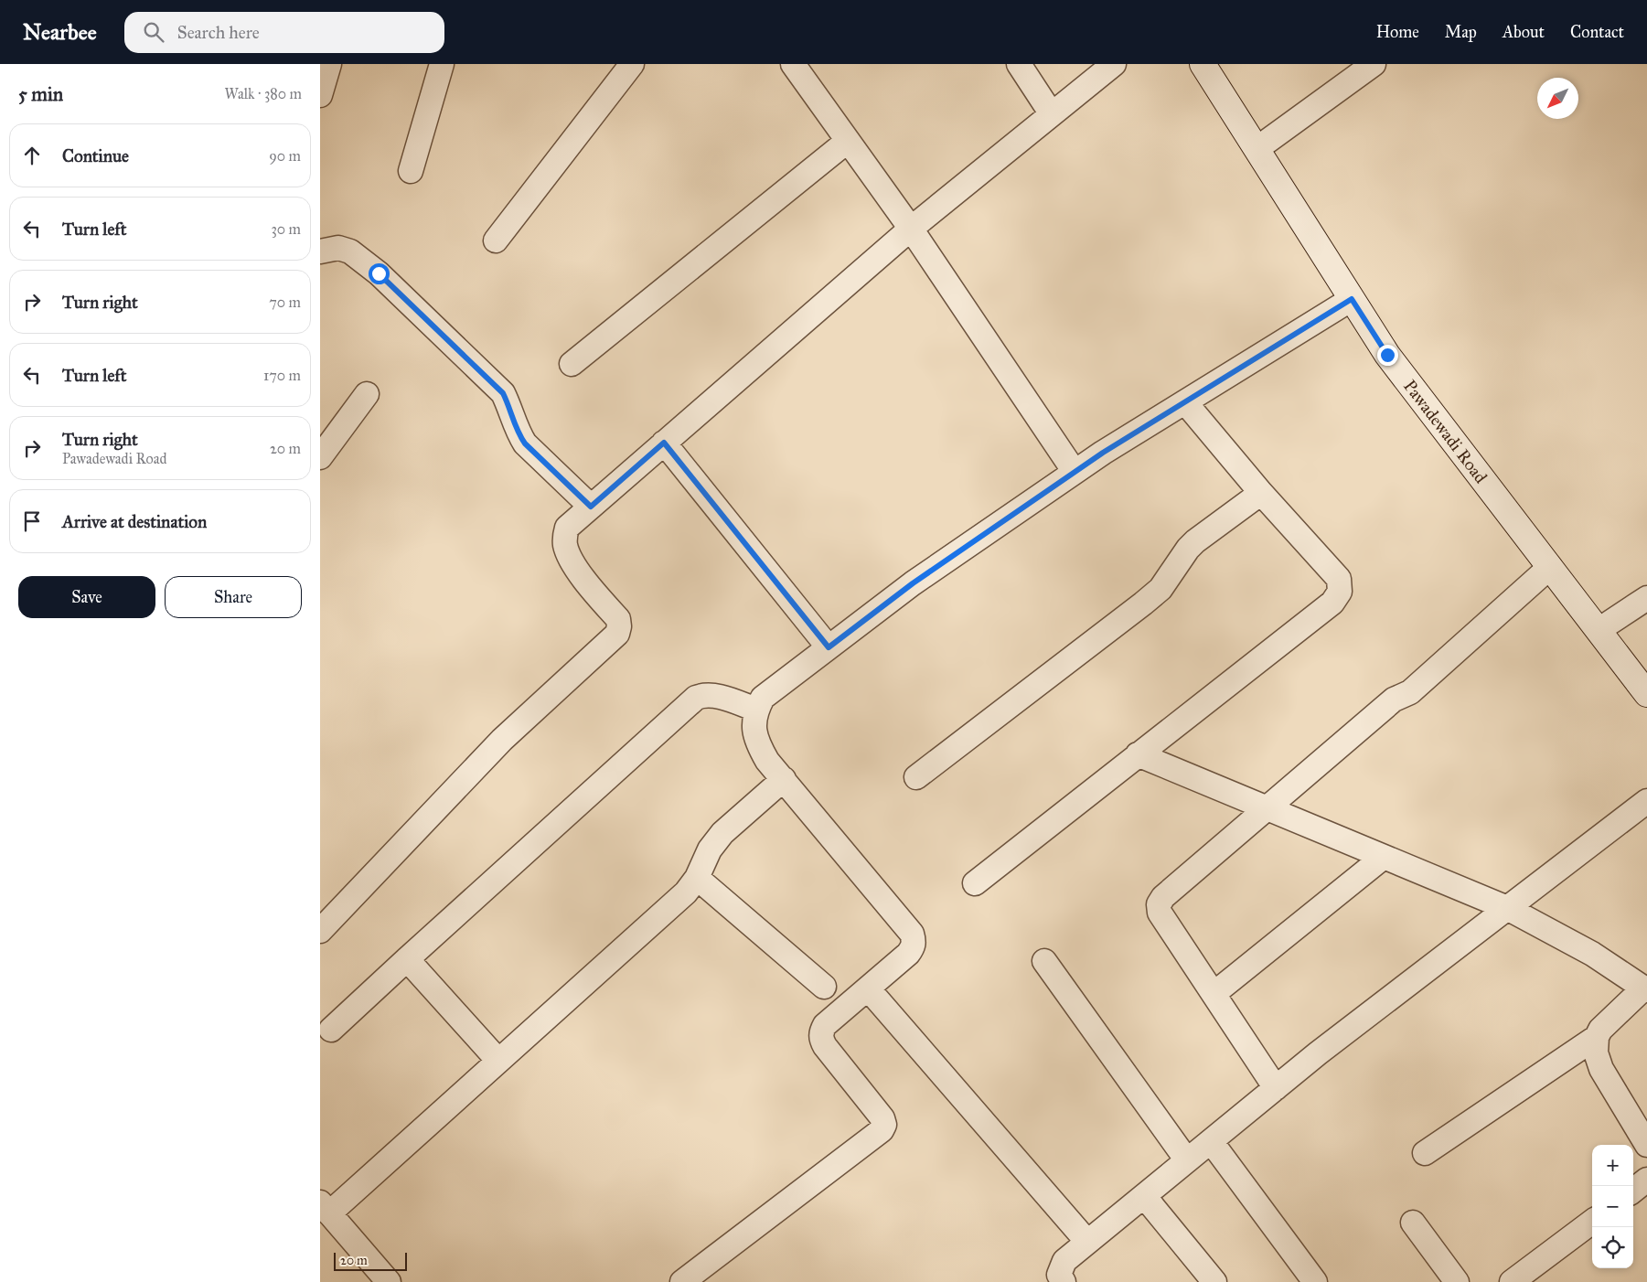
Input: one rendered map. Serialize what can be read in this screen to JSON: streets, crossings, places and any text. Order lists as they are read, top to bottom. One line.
{"streets":{"main road":["Pawadewadi Road"]},"scale_bar":"20 m","north":"bottom left","page":{"header":"Nearbee","search":"Search here","nav":["Home","Map","About","Contact"],"heading":["5 min","Walk · 380 m"],"list":[["Continue","90 m"],["Turn left","30 m"],["Turn right","70 m"],["Turn left","170 m"],["Turn right","Pawadewadi Road","20 m"],"Arrive at destination"],"buttons":["Save","Share"],"map_buttons":["+","−"],"scale":"20 m"}}
